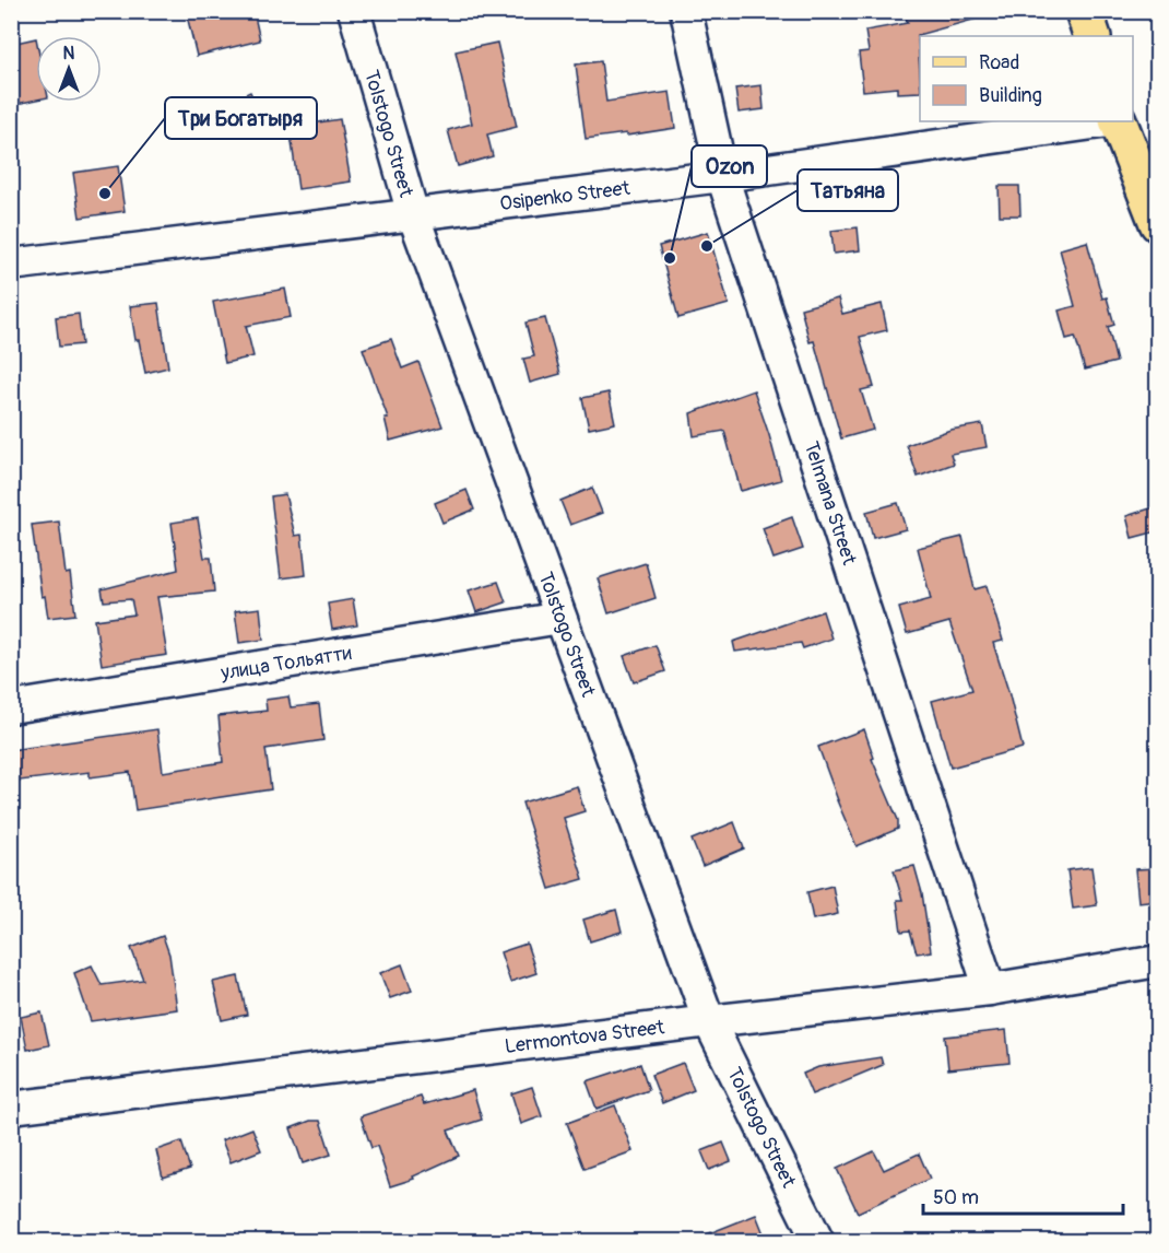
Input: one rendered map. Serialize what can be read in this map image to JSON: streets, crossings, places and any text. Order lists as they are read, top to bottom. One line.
{"streets":{"street":["Tolstogo Street","Osipenko Street","Telmana Street","улица Тольятти","Lermontova Street"]},"crossings":[["Tolstogo Street","Osipenko Street"],["Tolstogo Street","улица Тольятти"],["Tolstogo Street","Lermontova Street"],["Osipenko Street","Telmana Street"],["Telmana Street","Lermontova Street"]],"places":["Три Богатыря","Татьяна","Ozon"],"legend":["Road","Building"],"scale_bar":"50 m","north":"top"}
